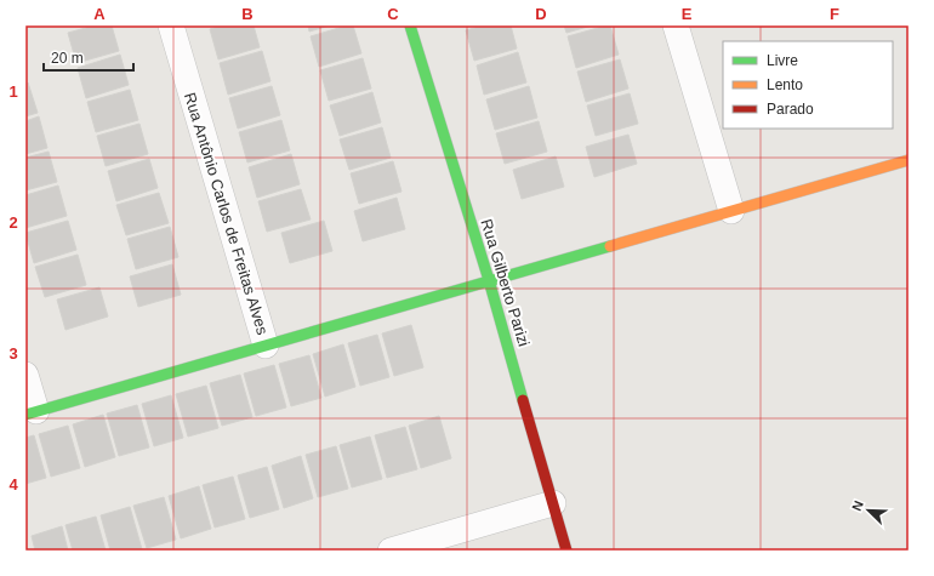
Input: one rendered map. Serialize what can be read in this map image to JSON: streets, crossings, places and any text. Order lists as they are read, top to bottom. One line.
{"streets":{"street":["Rua Antônio Carlos de Freitas Alves","Rua Gilberto Parizi"]},"legend":["Livre","Lento","Parado"],"scale_bar":"20 m","north":"top left","grid":{"columns":["A","B","C","D","E","F"],"rows":["1","2","3","4"]}}
